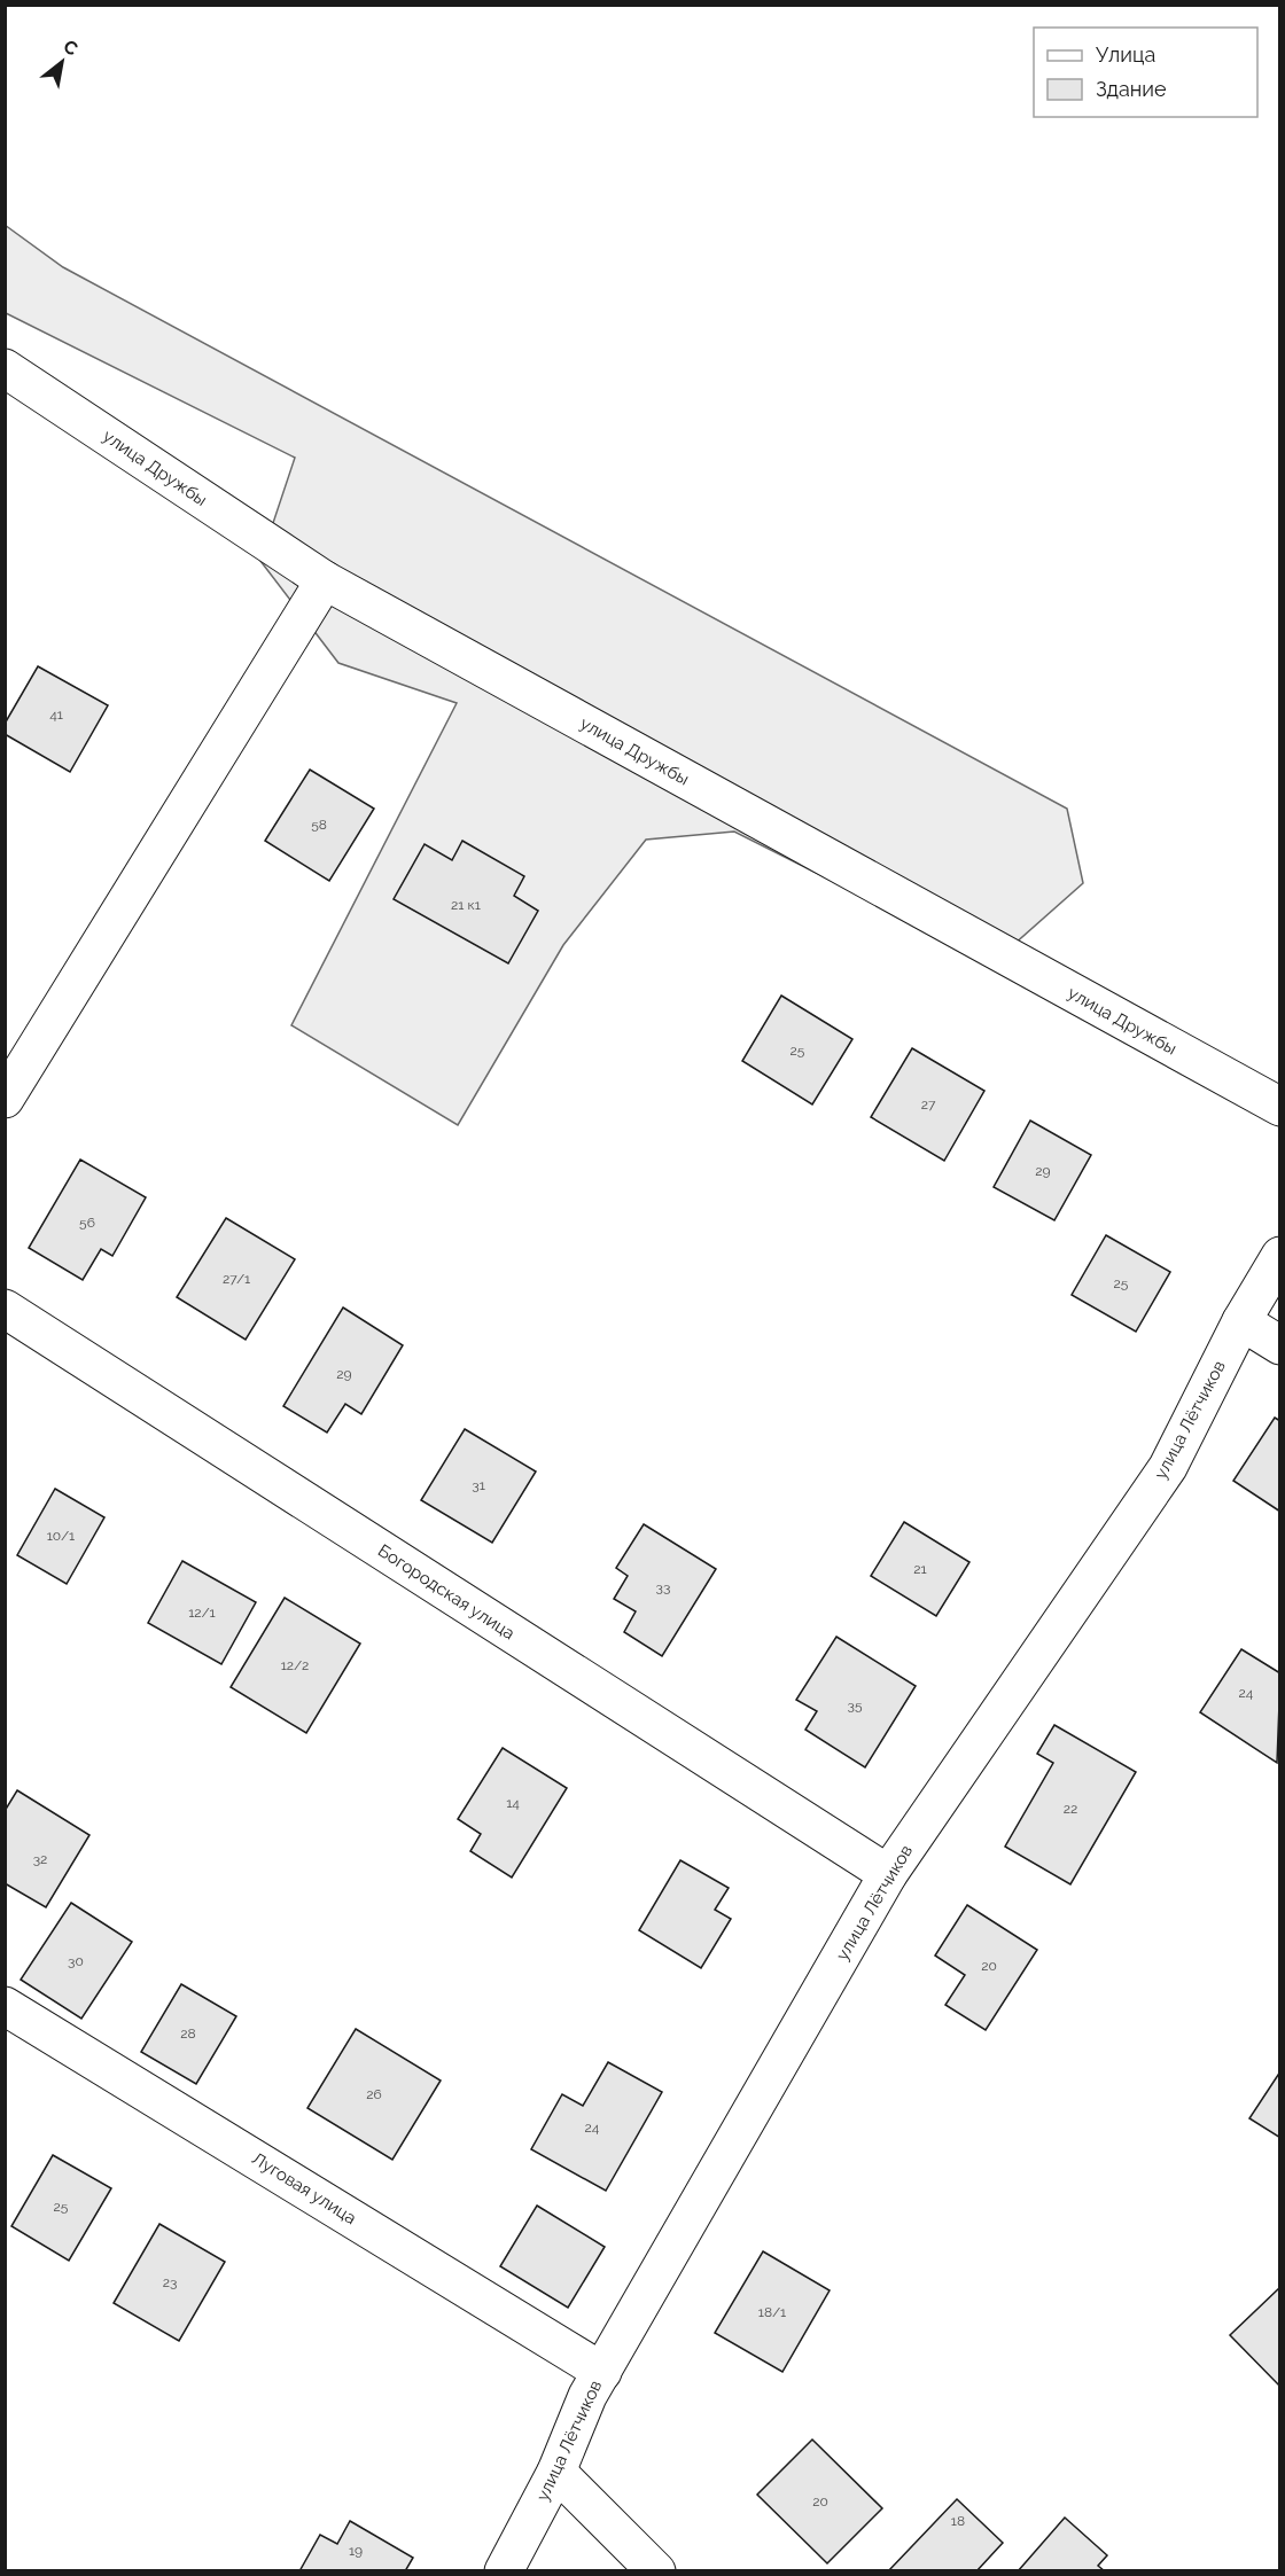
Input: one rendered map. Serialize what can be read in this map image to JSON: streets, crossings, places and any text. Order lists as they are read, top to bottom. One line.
{"streets":{"street":["улица Дружбы","улица Лётчиков","Богородская улица","Луговая улица"]},"crossings":[["улица Лётчиков","Богородская улица"],["улица Лётчиков","Луговая улица"]],"house_numbers":["41","58","21 к1","25","27","29","56","27/1","25","29","31","10/1","21","33","12/1","12/2","24","35","14","22","32","30","20","28","26","24","25","23","18/1","20","18","19"],"legend":["Улица","Здание"],"north":"top right"}
